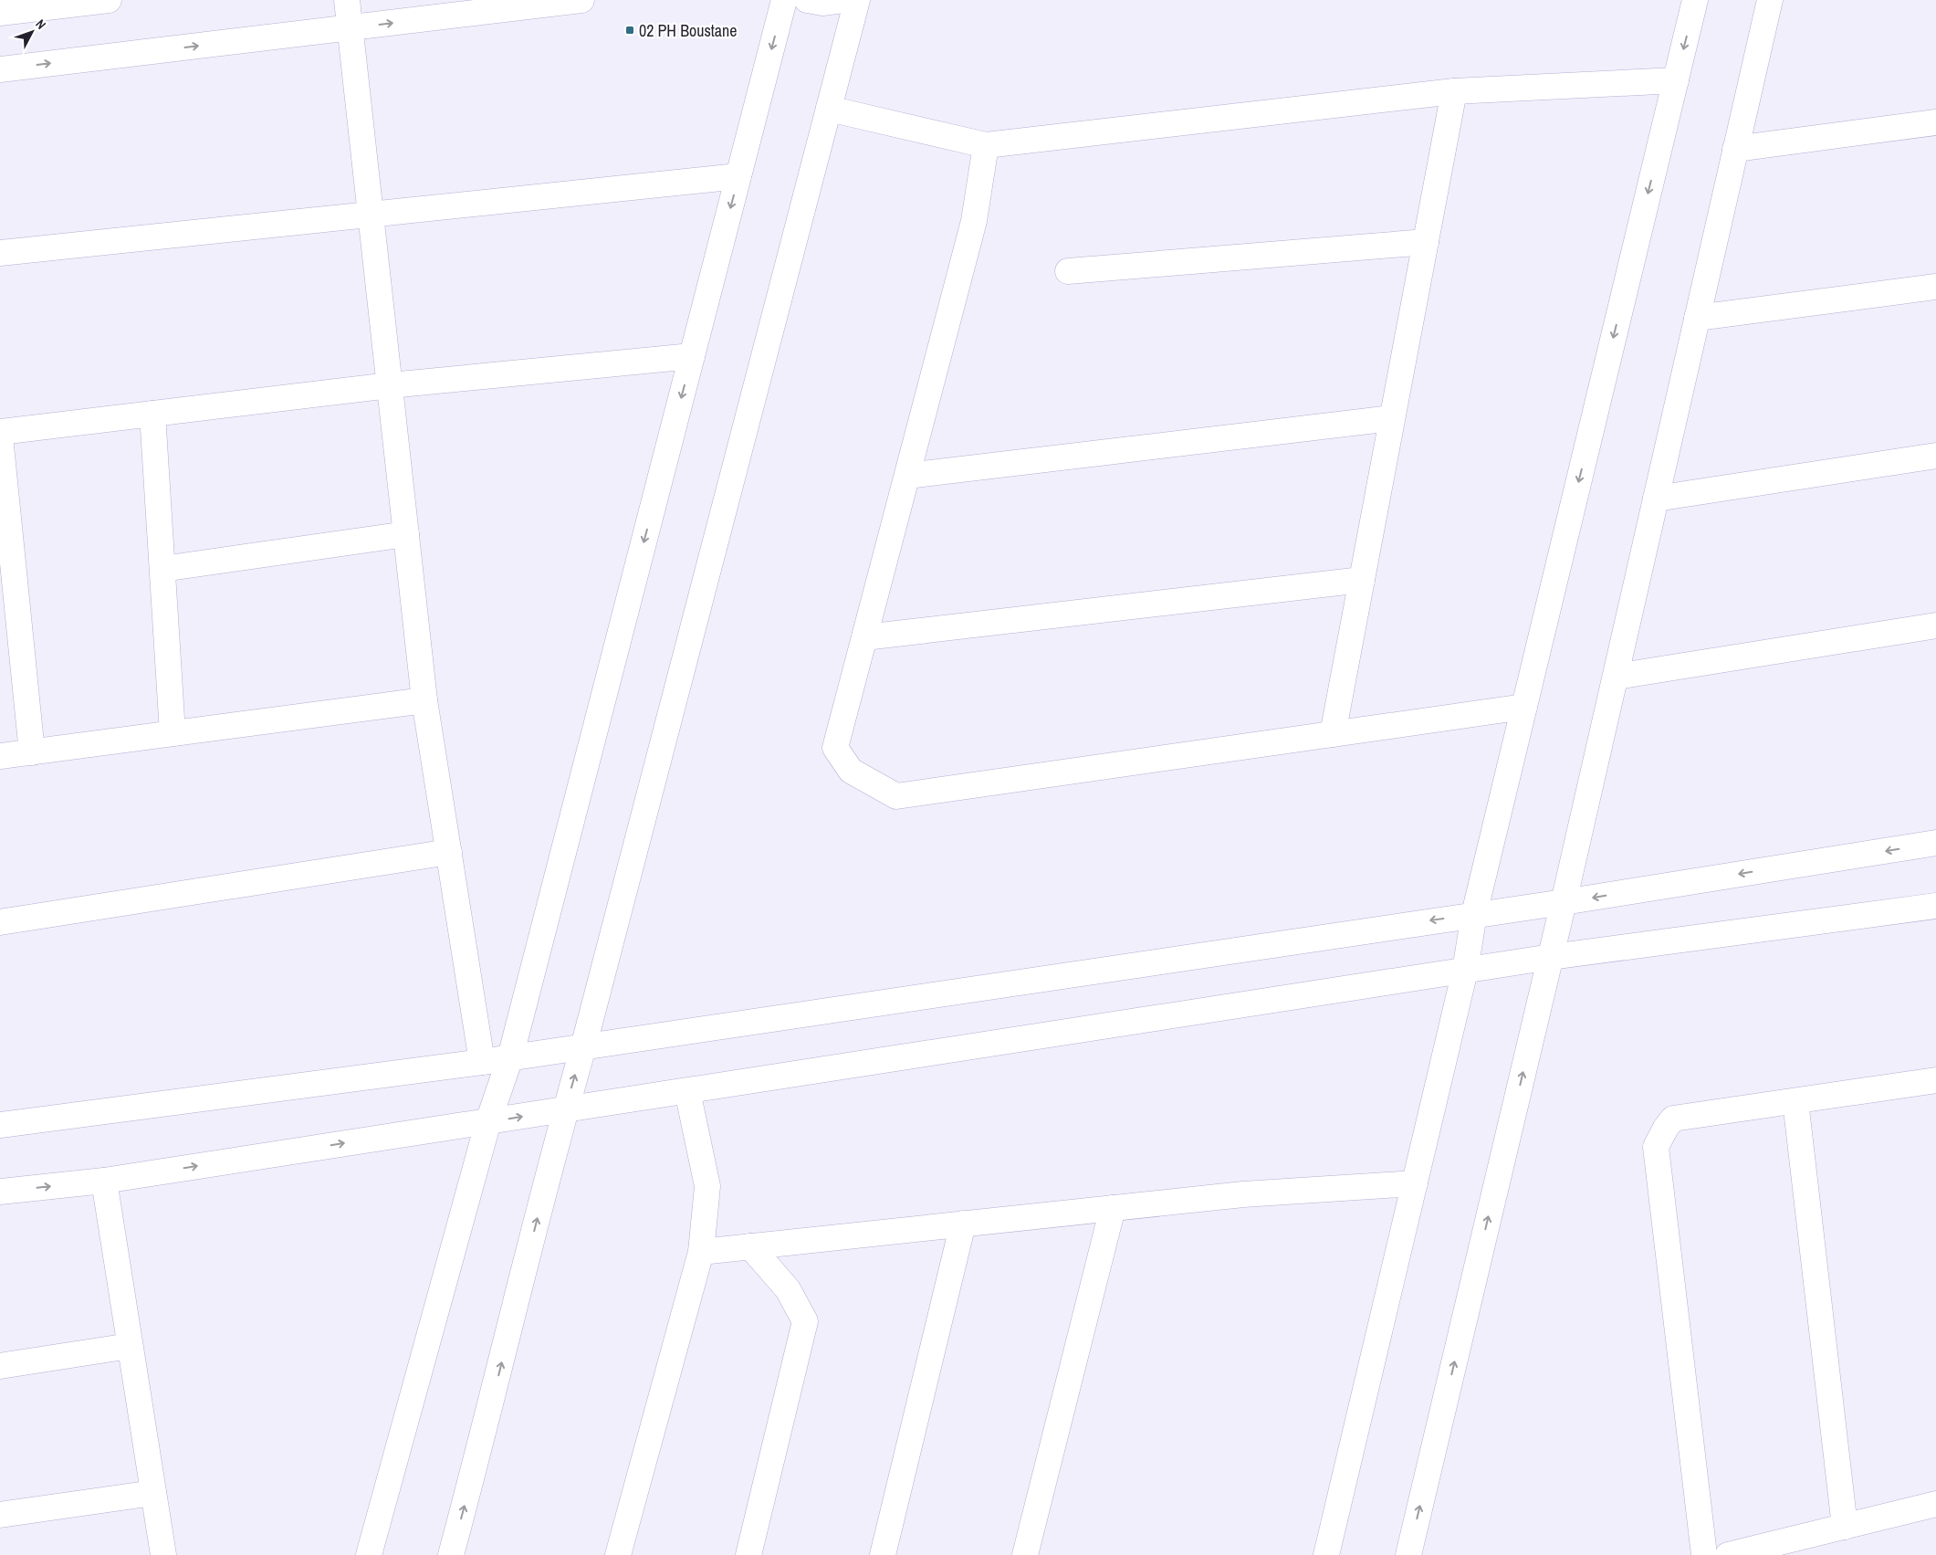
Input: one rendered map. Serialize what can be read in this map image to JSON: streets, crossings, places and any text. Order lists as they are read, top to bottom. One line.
{"places":{"transit":["02 PH Boustane"]},"north":"top right"}
